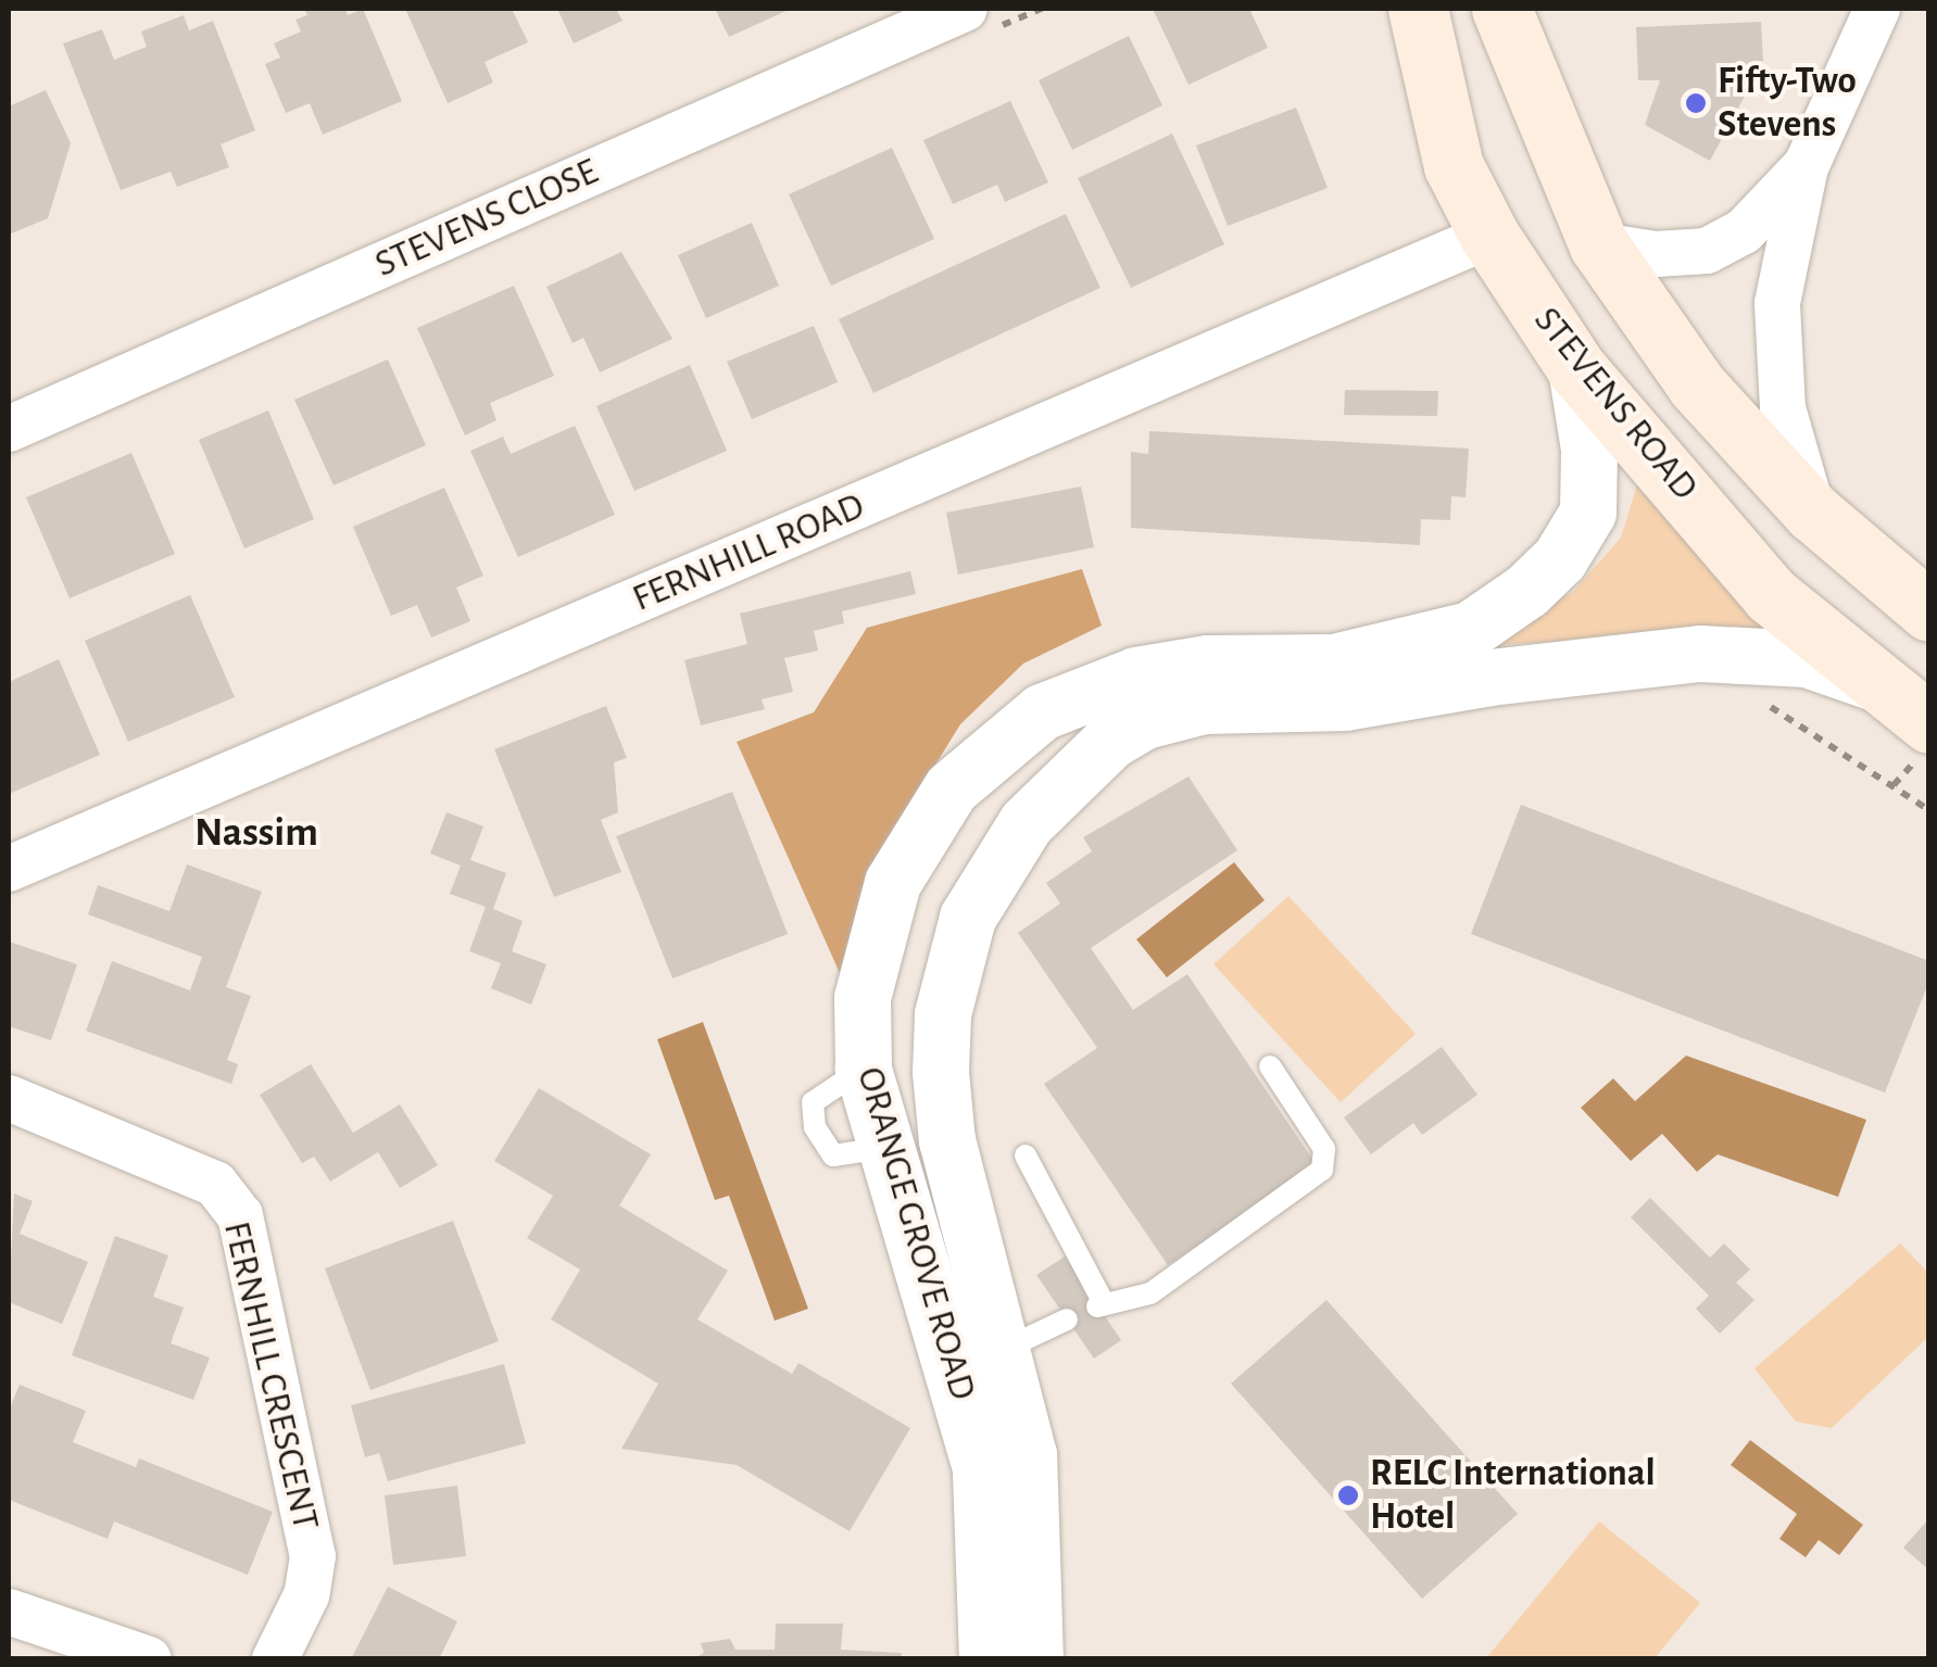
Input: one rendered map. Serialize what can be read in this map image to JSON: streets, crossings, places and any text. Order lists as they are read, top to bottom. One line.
{"streets":{"main road":["STEVENS ROAD"],"street":["STEVENS CLOSE","FERNHILL ROAD","ORANGE GROVE ROAD","FERNHILL CRESCENT"]},"crossings":[["STEVENS ROAD","FERNHILL ROAD"],["STEVENS ROAD","ORANGE GROVE ROAD"]],"districts":["Nassim"],"places":["Fifty-Two Stevens","RELC International Hotel"]}
